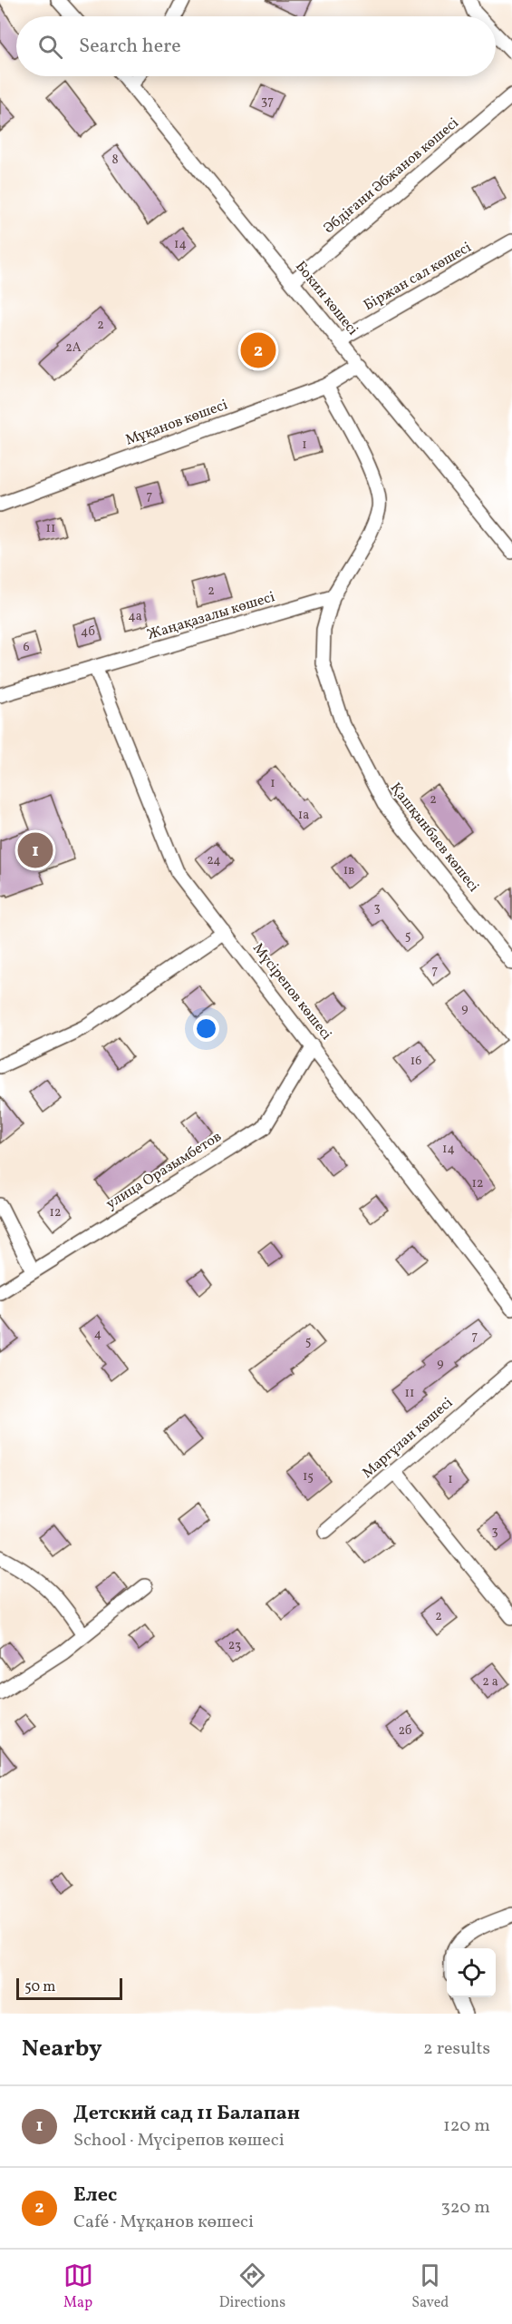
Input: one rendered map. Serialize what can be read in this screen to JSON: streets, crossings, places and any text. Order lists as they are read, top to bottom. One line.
{"streets":{"street":["Әбдіғани Әбжанов көшесі","Біржан сал көшесі","Бокин көшесі","Мұқанов көшесі","Жаңақазалы көшесі","Қашқынбаев көшесі","Мүсірепов көшесі","улица Оразымбетов","Маргұлан көшесі"]},"crossings":[["Әбдіғани Әбжанов көшесі","Бокин көшесі"],["Біржан сал көшесі","Бокин көшесі"],["Бокин көшесі","Мұқанов көшесі"],["Жаңақазалы көшесі","Қашқынбаев көшесі"],["Жаңақазалы көшесі","Мүсірепов көшесі"],["Мүсірепов көшесі","улица Оразымбетов"]],"house_numbers":["37","8","14","2","2А","1","7","11","2","4а","4б","6","1","2","1а","24","1в","3","5","7","9","16","14","12","12","4","7","5","9","11","15","1","3","2","23","2 а","2б"],"scale_bar":"50 m","page":{"search":"Search here","pins":["2","1"],"scale":"50 m","heading":["Nearby","2 results"],"list":[{"mark":"1","name":"Детский сад 11 Балапан","note":"School · Мүсірепов көшесі","value":"120 m"},{"mark":"2","name":"Елес","note":"Café · Мұқанов көшесі","value":"320 m"}],"nav":["Map","Directions","Saved"]}}
